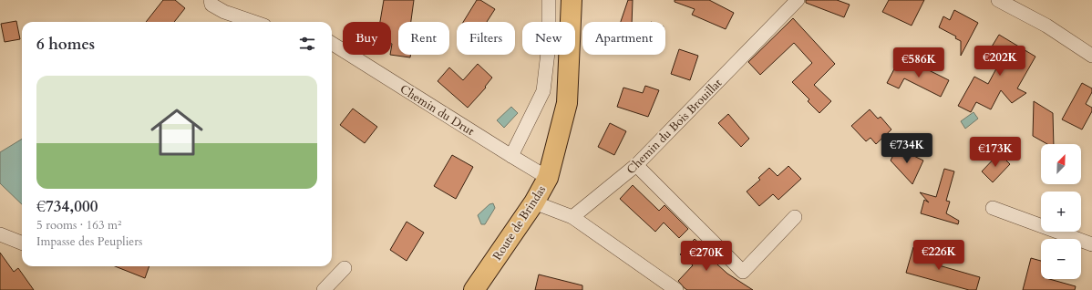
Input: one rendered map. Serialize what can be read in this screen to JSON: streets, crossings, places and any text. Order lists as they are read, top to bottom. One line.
{"streets":{"main road":["Route de Brindas"],"street":["Chemin du Drut","Chemin du Bois Brouillat"]},"crossings":[["Chemin du Drut","Route de Brindas"]],"north":"top right","page":{"chip":["Buy","Rent","Filters","New","Apartment"],"heading":"6 homes","price":["€202K","€586K","€734K","€173K","€226K","€270K"],"list":[{"name":"€734,000","note":"5 rooms · 163 m² · Impasse des Peupliers"}],"map_buttons":["+","−"]}}
